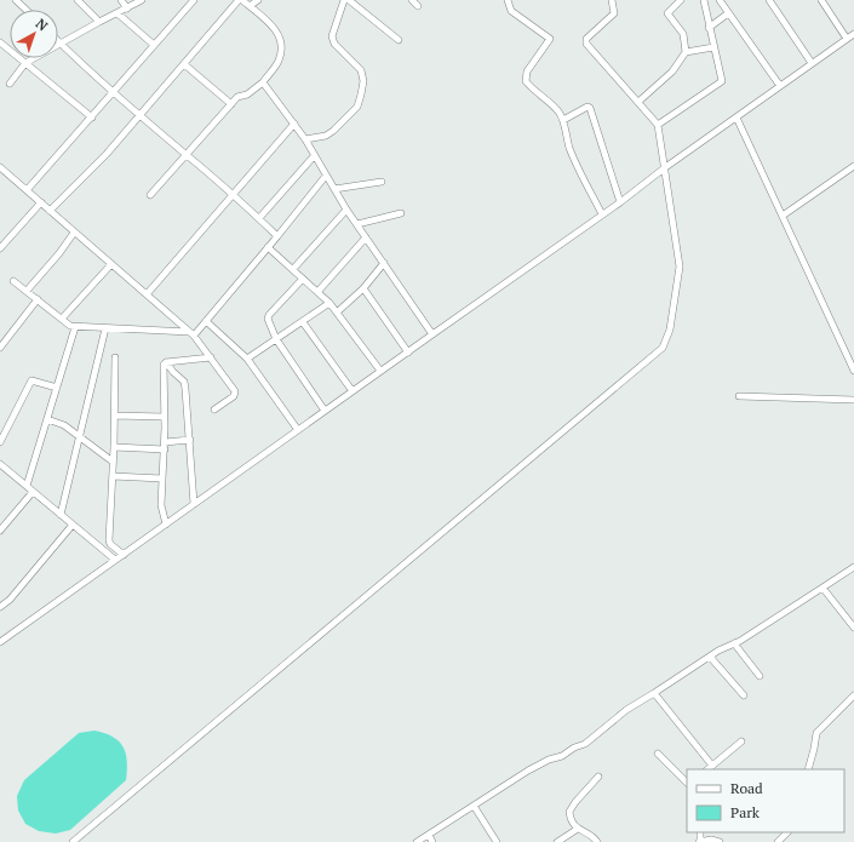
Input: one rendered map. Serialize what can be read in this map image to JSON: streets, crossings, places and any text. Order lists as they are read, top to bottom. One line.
{"legend":["Road","Park"],"north":"top right"}
